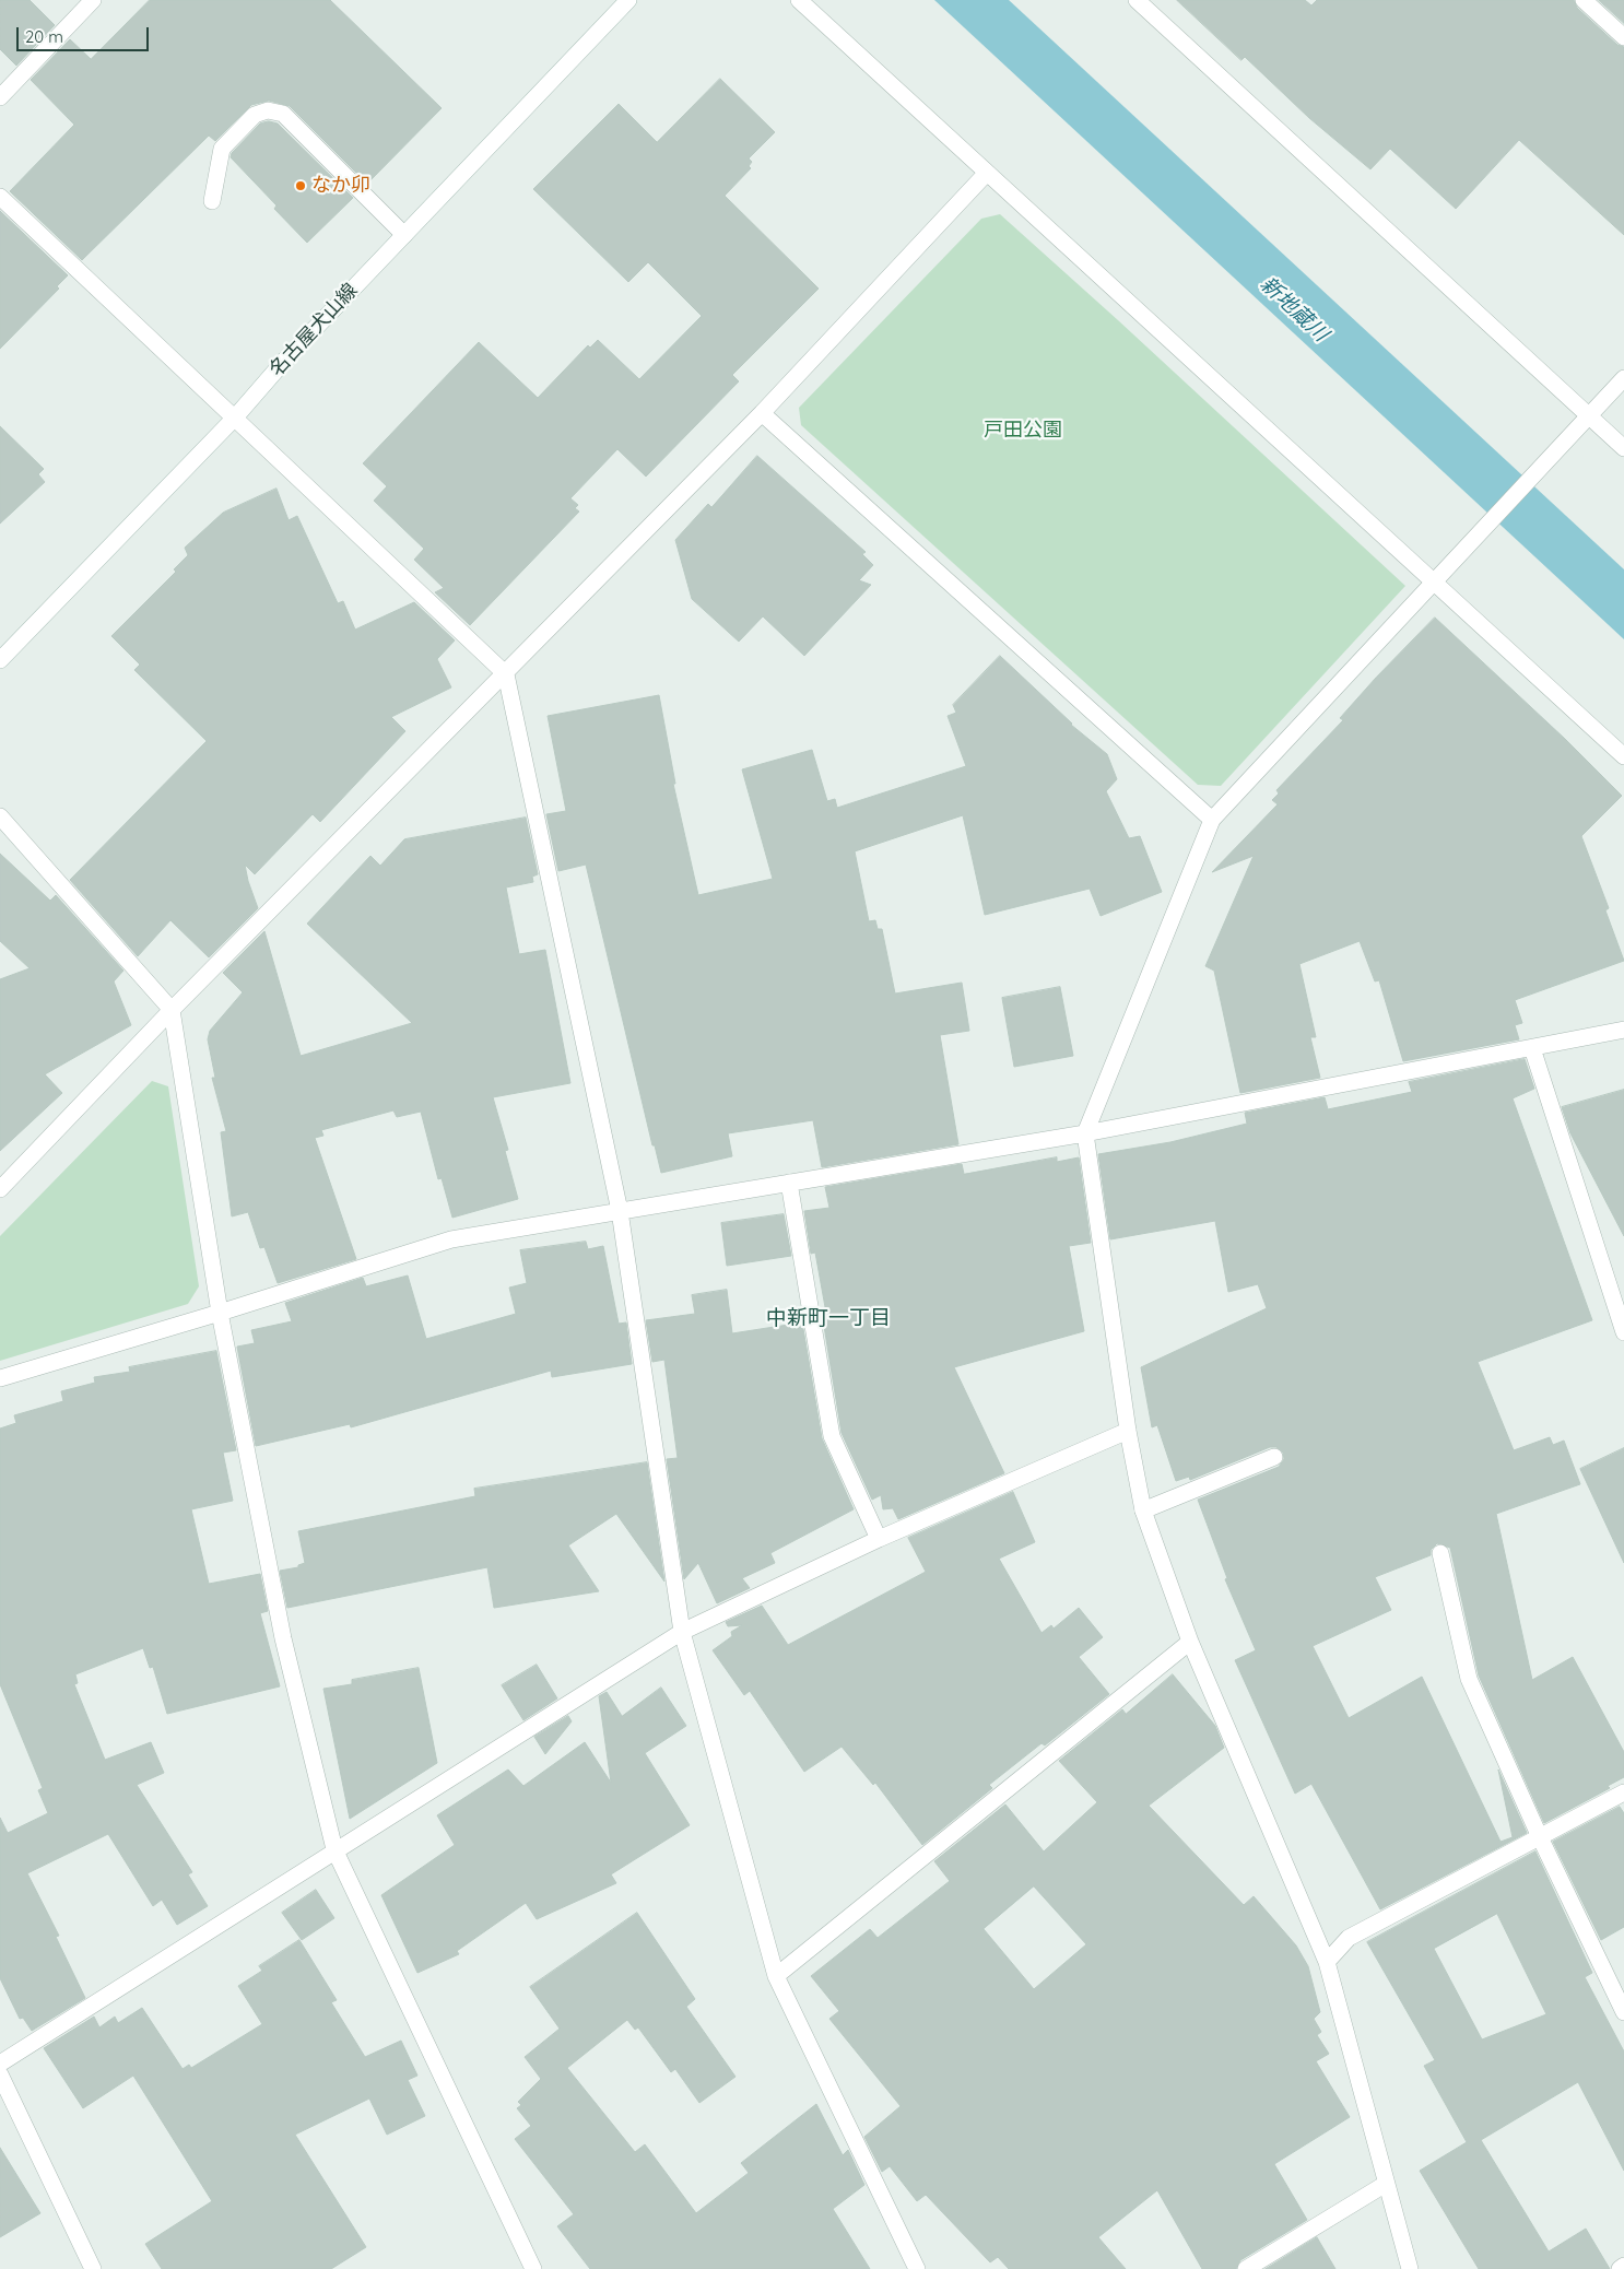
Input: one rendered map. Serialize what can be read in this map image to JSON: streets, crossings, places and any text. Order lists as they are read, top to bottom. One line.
{"streets":{"street":["名古屋犬山線"]},"districts":["中新町一丁目"],"water":["新地蔵川"],"parks":["戸田公園"],"places":["なか卯"],"scale_bar":"20 m"}
